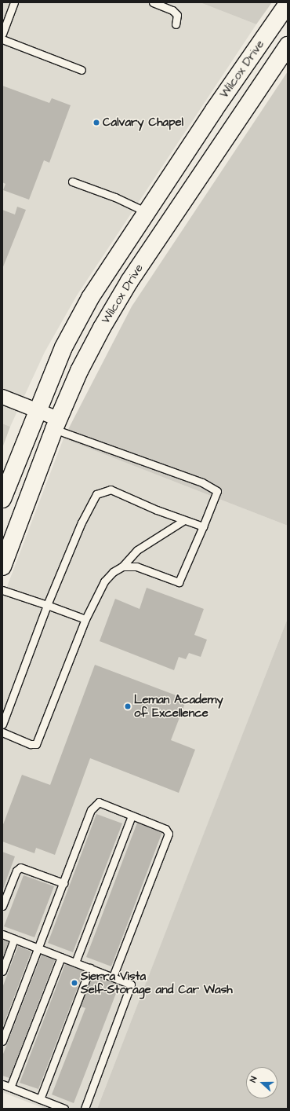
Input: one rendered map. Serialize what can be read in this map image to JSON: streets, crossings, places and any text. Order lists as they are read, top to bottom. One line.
{"streets":{"street":["Wilcox Drive"]},"places":["Calvary Chapel","Leman Academy of Excellence","Sierra Vista Self-Storage and Car Wash"],"north":"left"}
